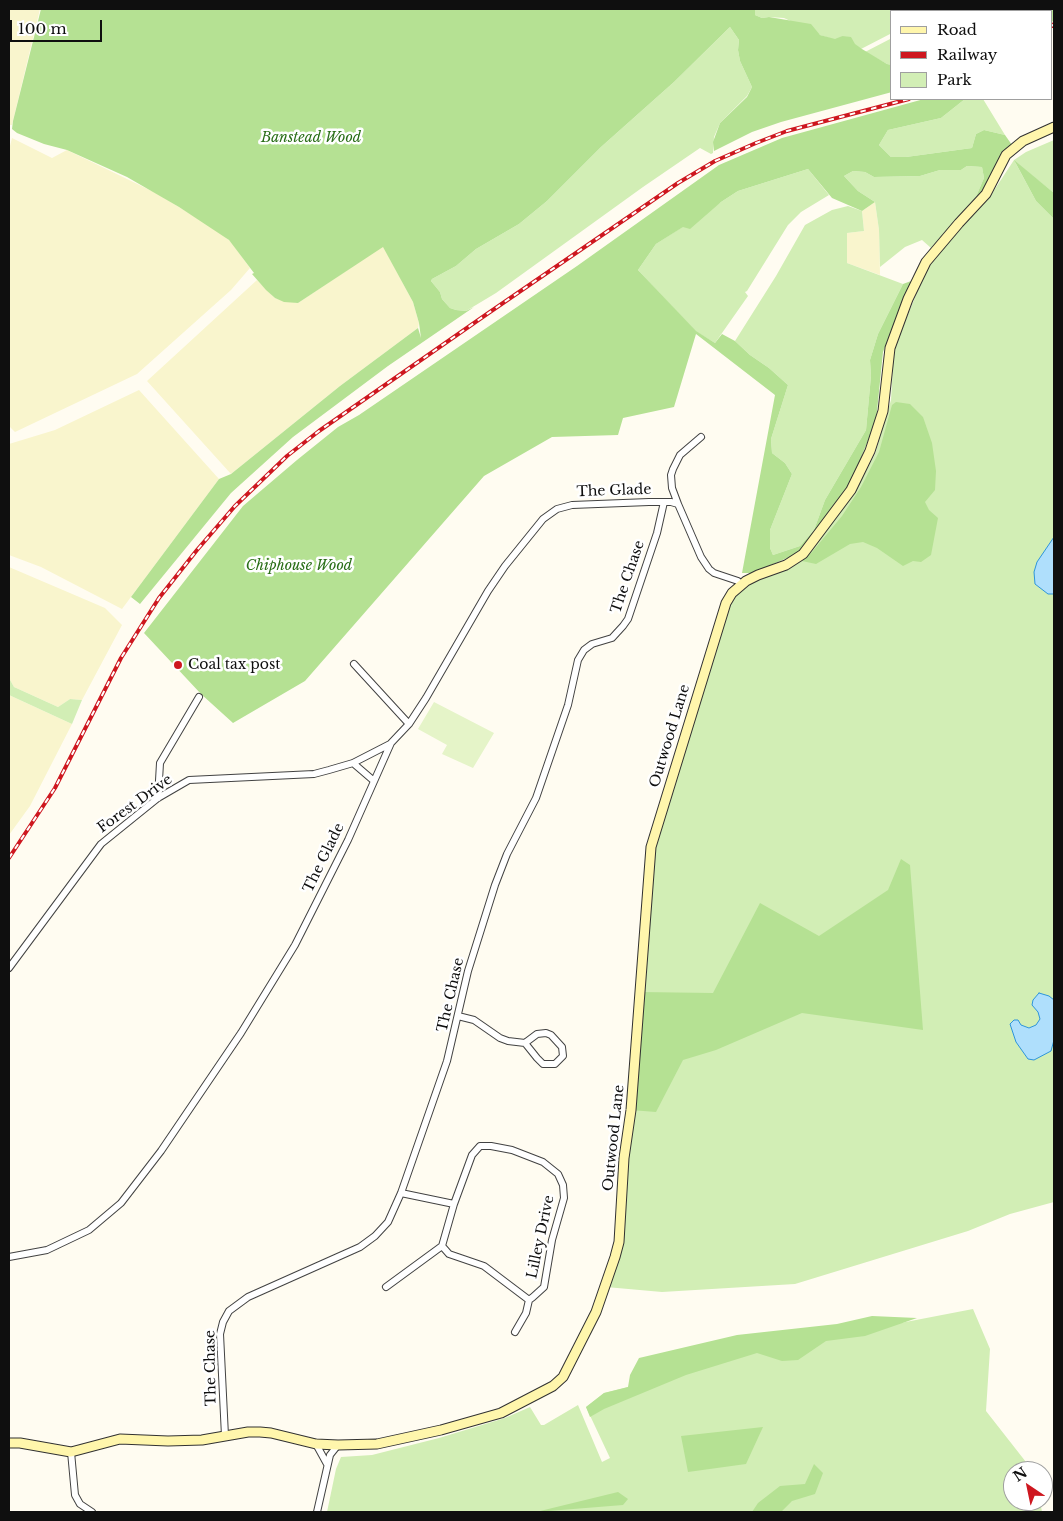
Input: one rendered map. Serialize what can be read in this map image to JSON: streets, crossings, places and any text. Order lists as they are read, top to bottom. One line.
{"streets":{"main road":["Outwood Lane"],"street":["The Glade","The Chase","Forest Drive","Lilley Drive"]},"crossings":[["The Glade","The Chase"],["The Glade","Forest Drive"],["The Chase","Outwood Lane"]],"parks":["Banstead Wood","Chiphouse Wood"],"places":["Coal tax post"],"legend":["Road","Railway","Park"],"scale_bar":"100 m","north":"top left"}
